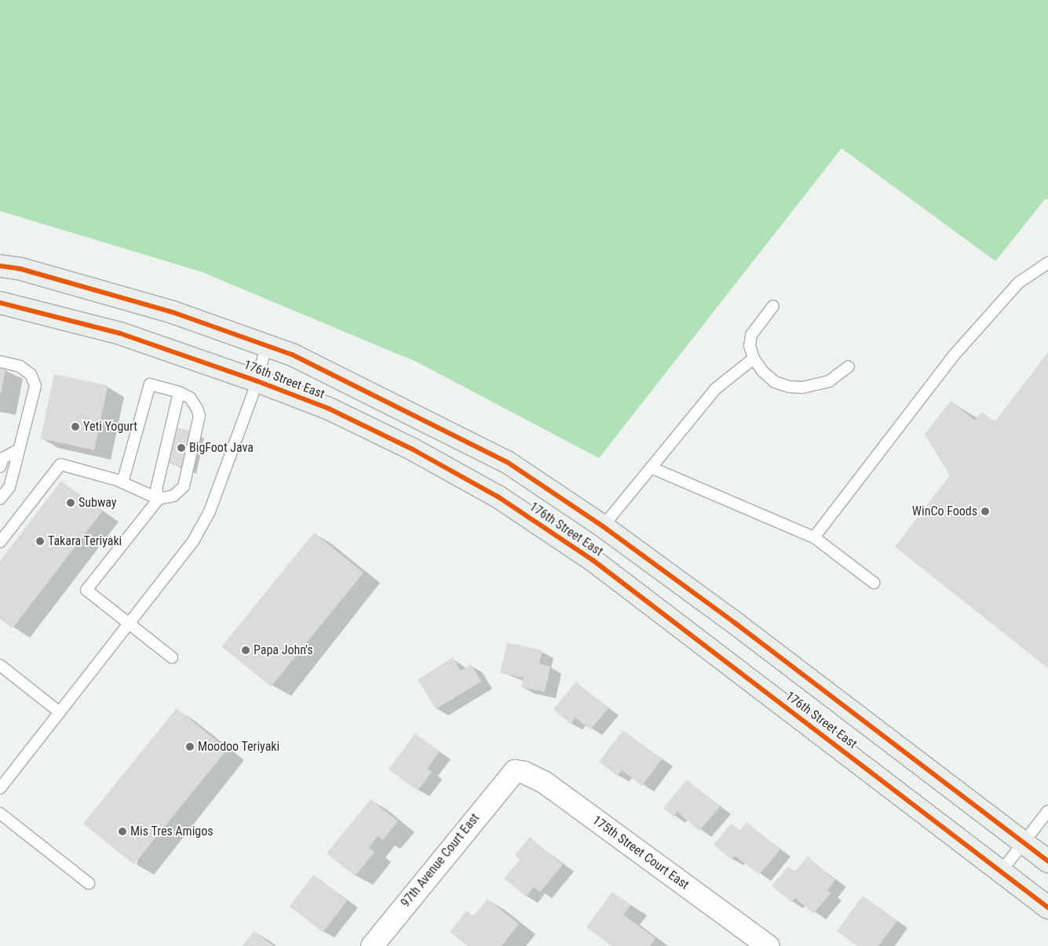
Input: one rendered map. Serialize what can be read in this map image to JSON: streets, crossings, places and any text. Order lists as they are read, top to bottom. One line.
{"streets":{"main road":["176th Street East"],"street":["175th Street Court East","97th Avenue Court East"]},"crossings":[["175th Street Court East","97th Avenue Court East"]],"places":["Yeti Yogurt","BigFoot Java","Subway","WinCo Foods","Takara Teriyaki","Papa John's","Moodoo Teriyaki","Mis Tres Amigos"]}
